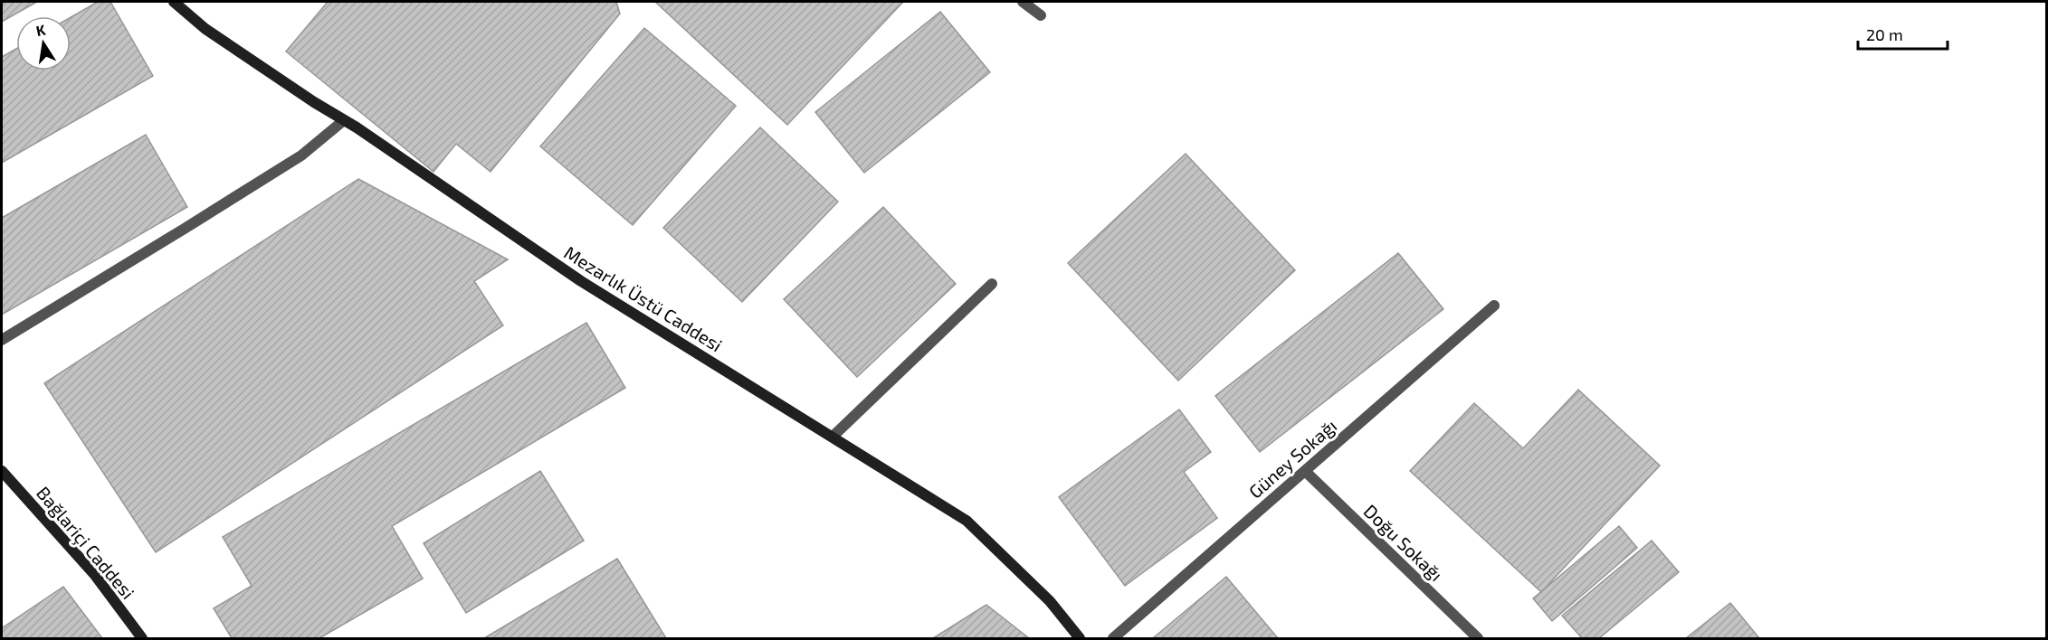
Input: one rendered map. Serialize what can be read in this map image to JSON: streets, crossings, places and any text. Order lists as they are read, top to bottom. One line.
{"streets":{"street":["Mezarlık Üstü Caddesi","Güney Sokağı","Bağlariçi Caddesi","Doğu Sokağı"]},"crossings":[["Güney Sokağı","Doğu Sokağı"]],"scale_bar":"20 m","north":"top"}
